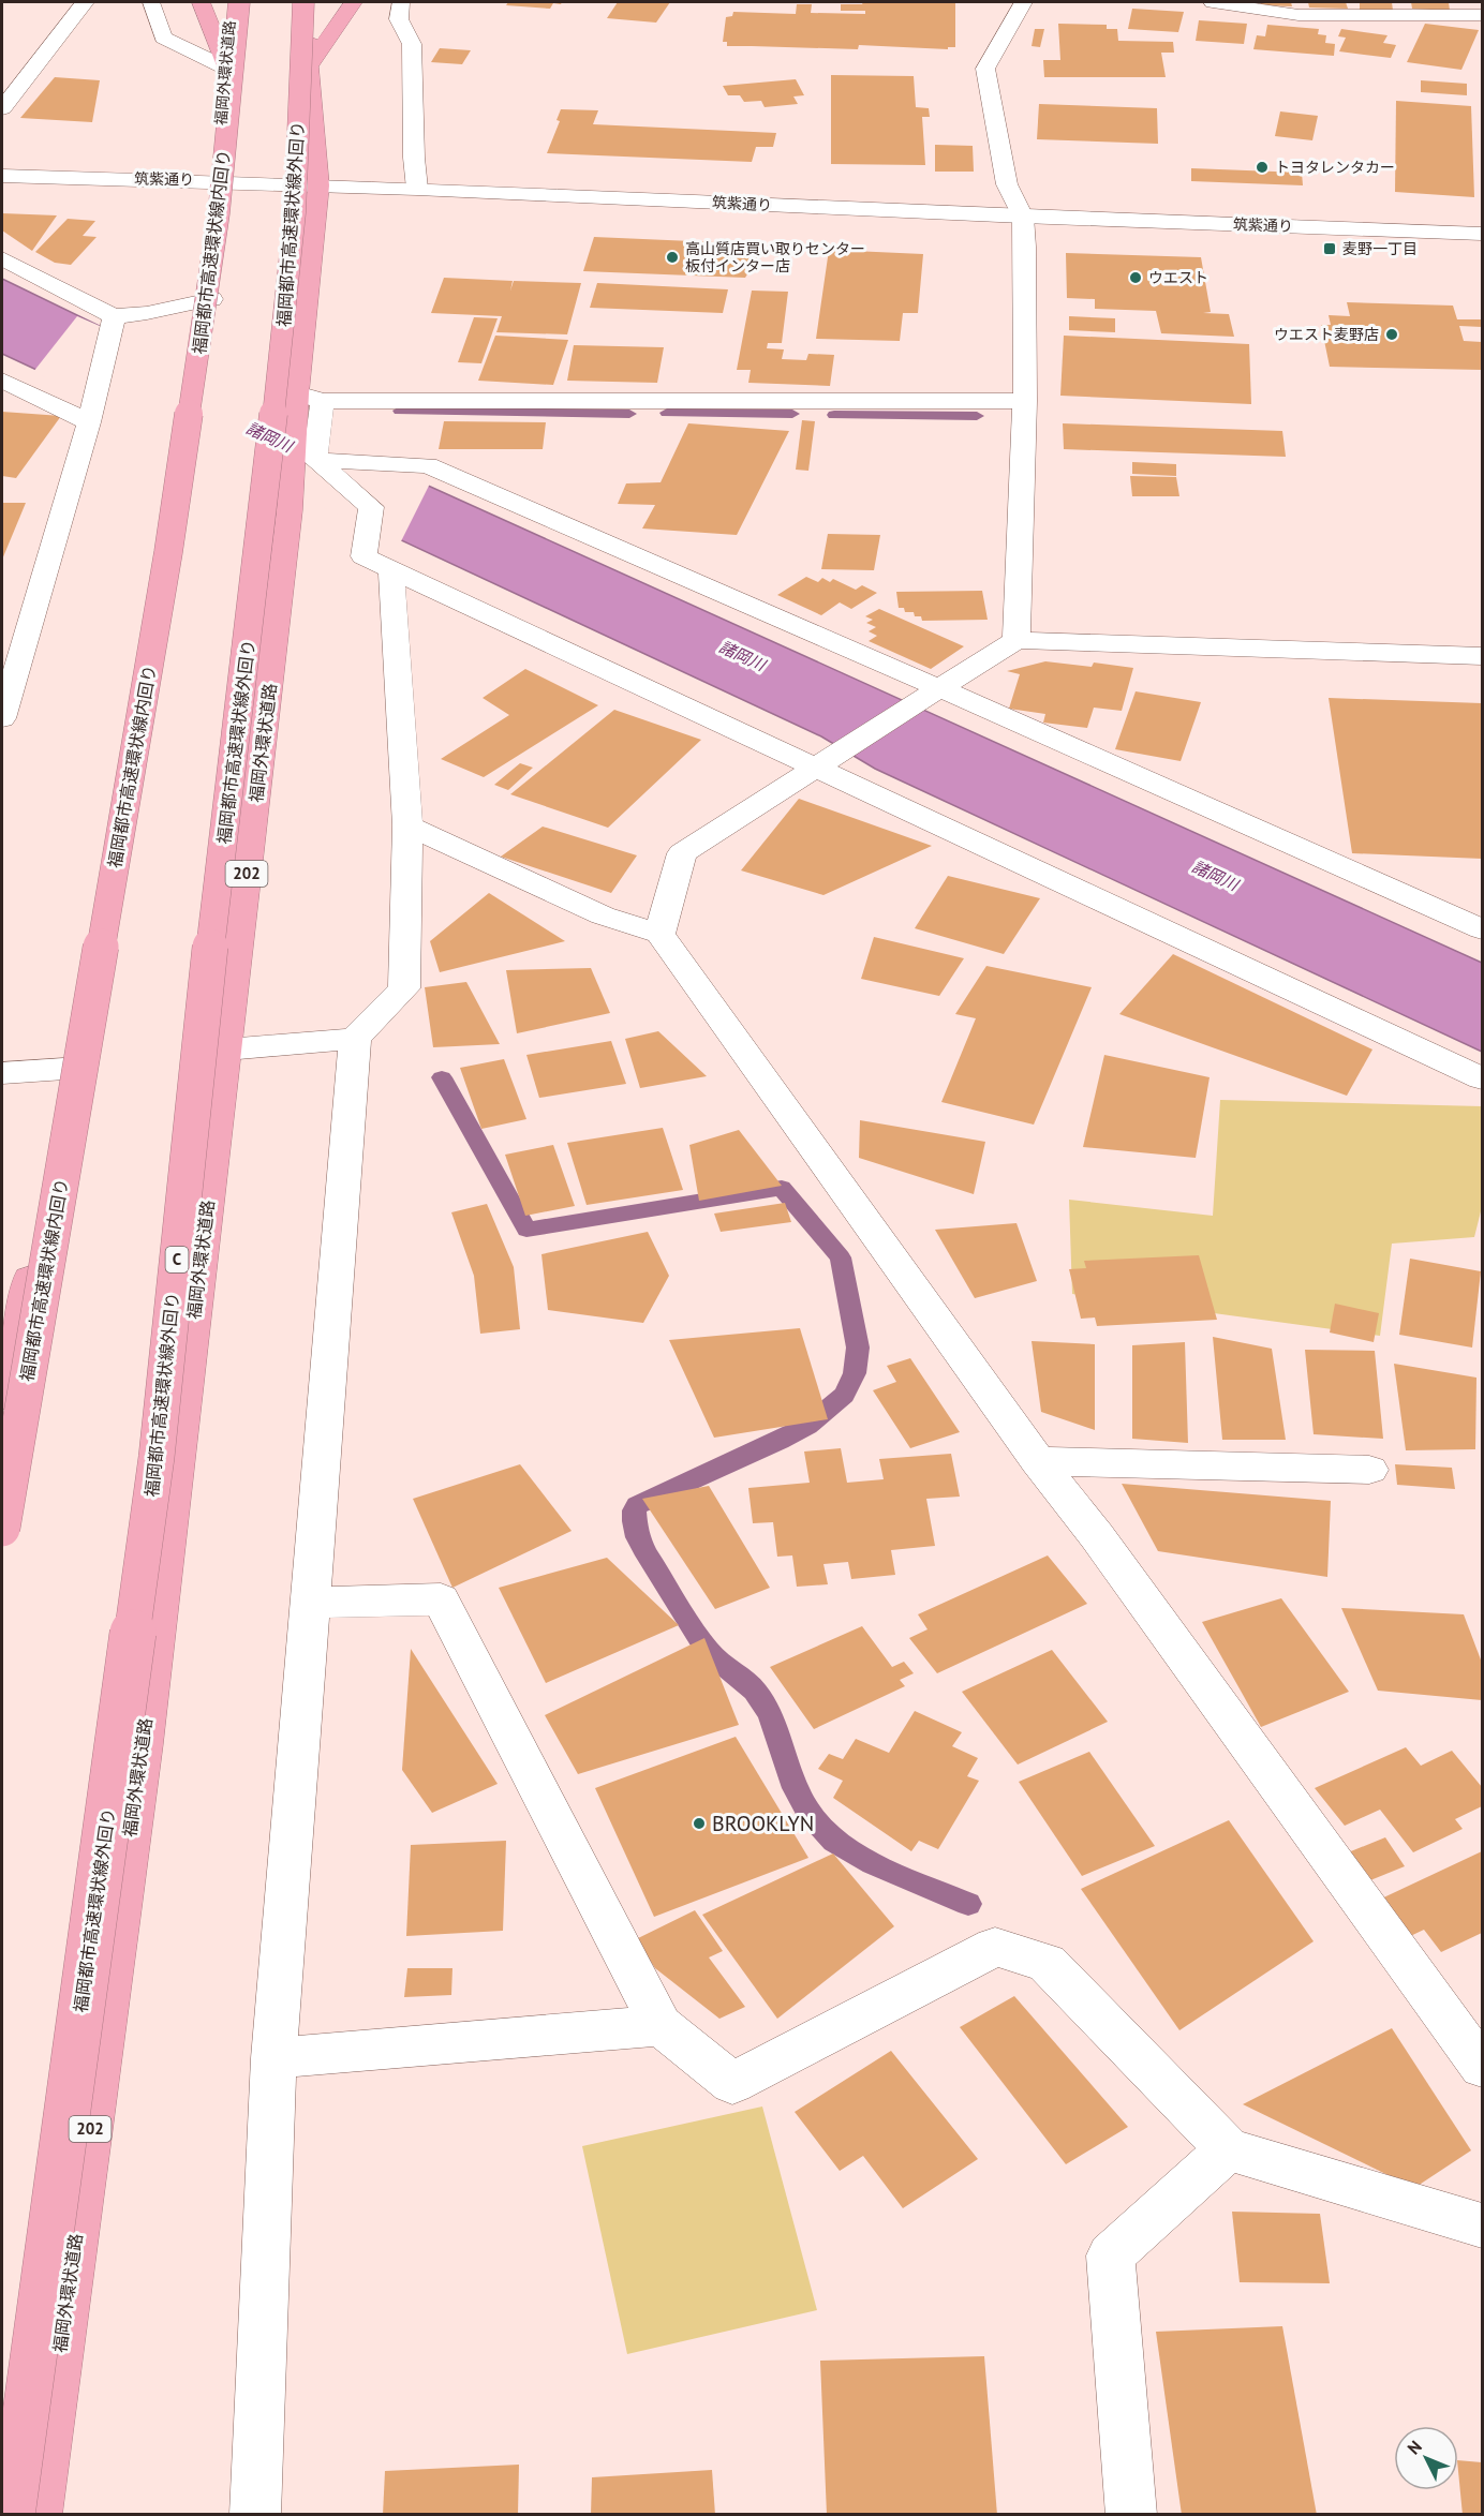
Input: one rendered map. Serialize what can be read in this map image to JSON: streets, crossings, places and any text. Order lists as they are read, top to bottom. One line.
{"streets":{"highway":["福岡外環状道路","福岡都市高速環状線外回り","福岡都市高速環状線内回り","202","C"],"street":["筑紫通り"]},"crossings":[["福岡外環状道路","筑紫通り"]],"water":["諸岡川"],"places":{"other":["トヨタレンタカー","高山質店買い取りセンター 板付インター店","ウエスト","ウエスト麦野店","BROOKLYN"],"transit":["麦野一丁目"]},"north":"top left"}
